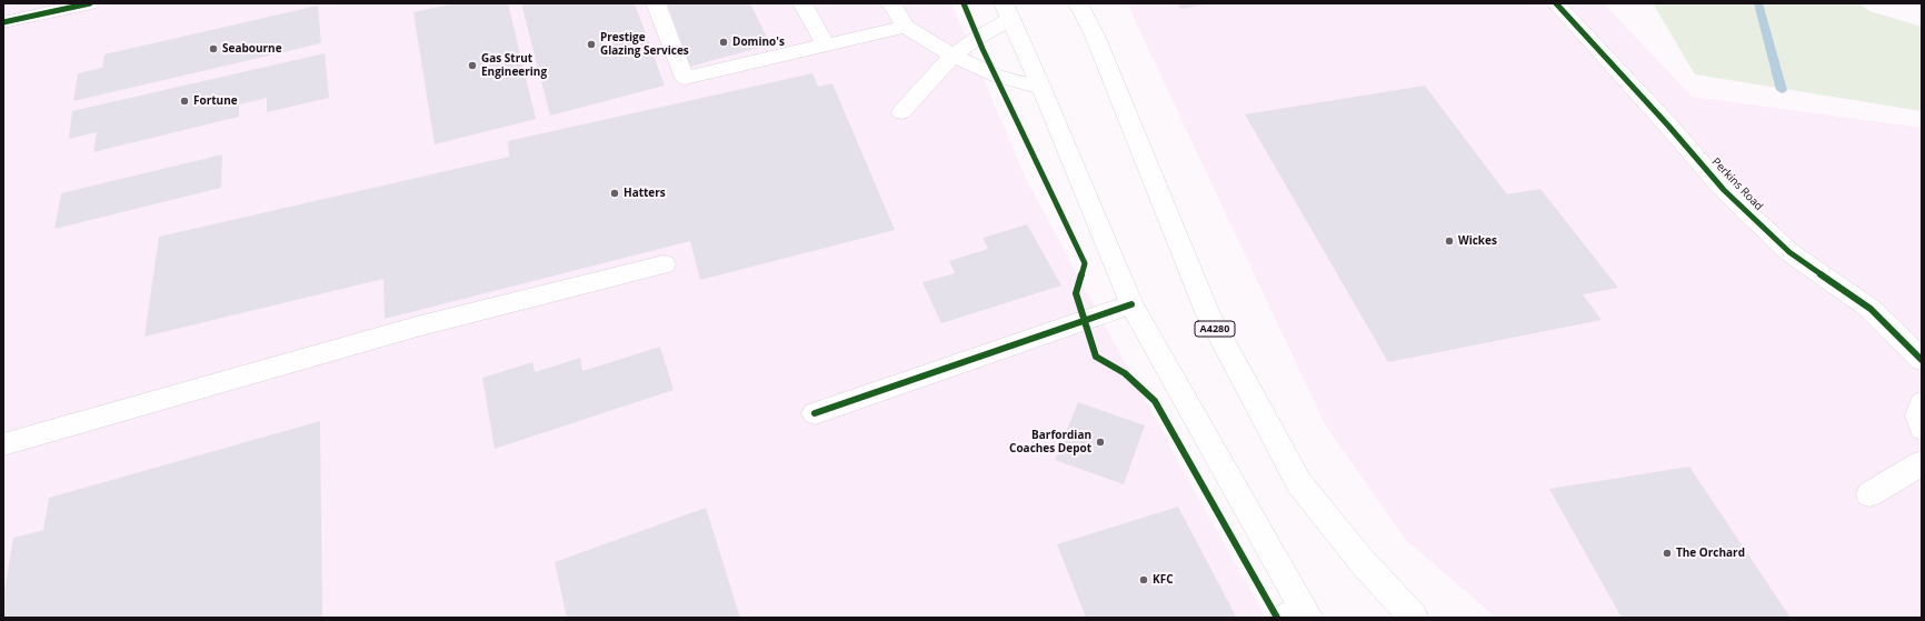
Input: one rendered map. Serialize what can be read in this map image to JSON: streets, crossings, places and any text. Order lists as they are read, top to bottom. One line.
{"streets":{"main road":["Perkins Road","A4280"]},"places":["Domino's","Prestige Glazing Services","Seabourne","Gas Strut Engineering","Fortune","Hatters","Wickes","Barfordian Coaches Depot","The Orchard","KFC"]}
